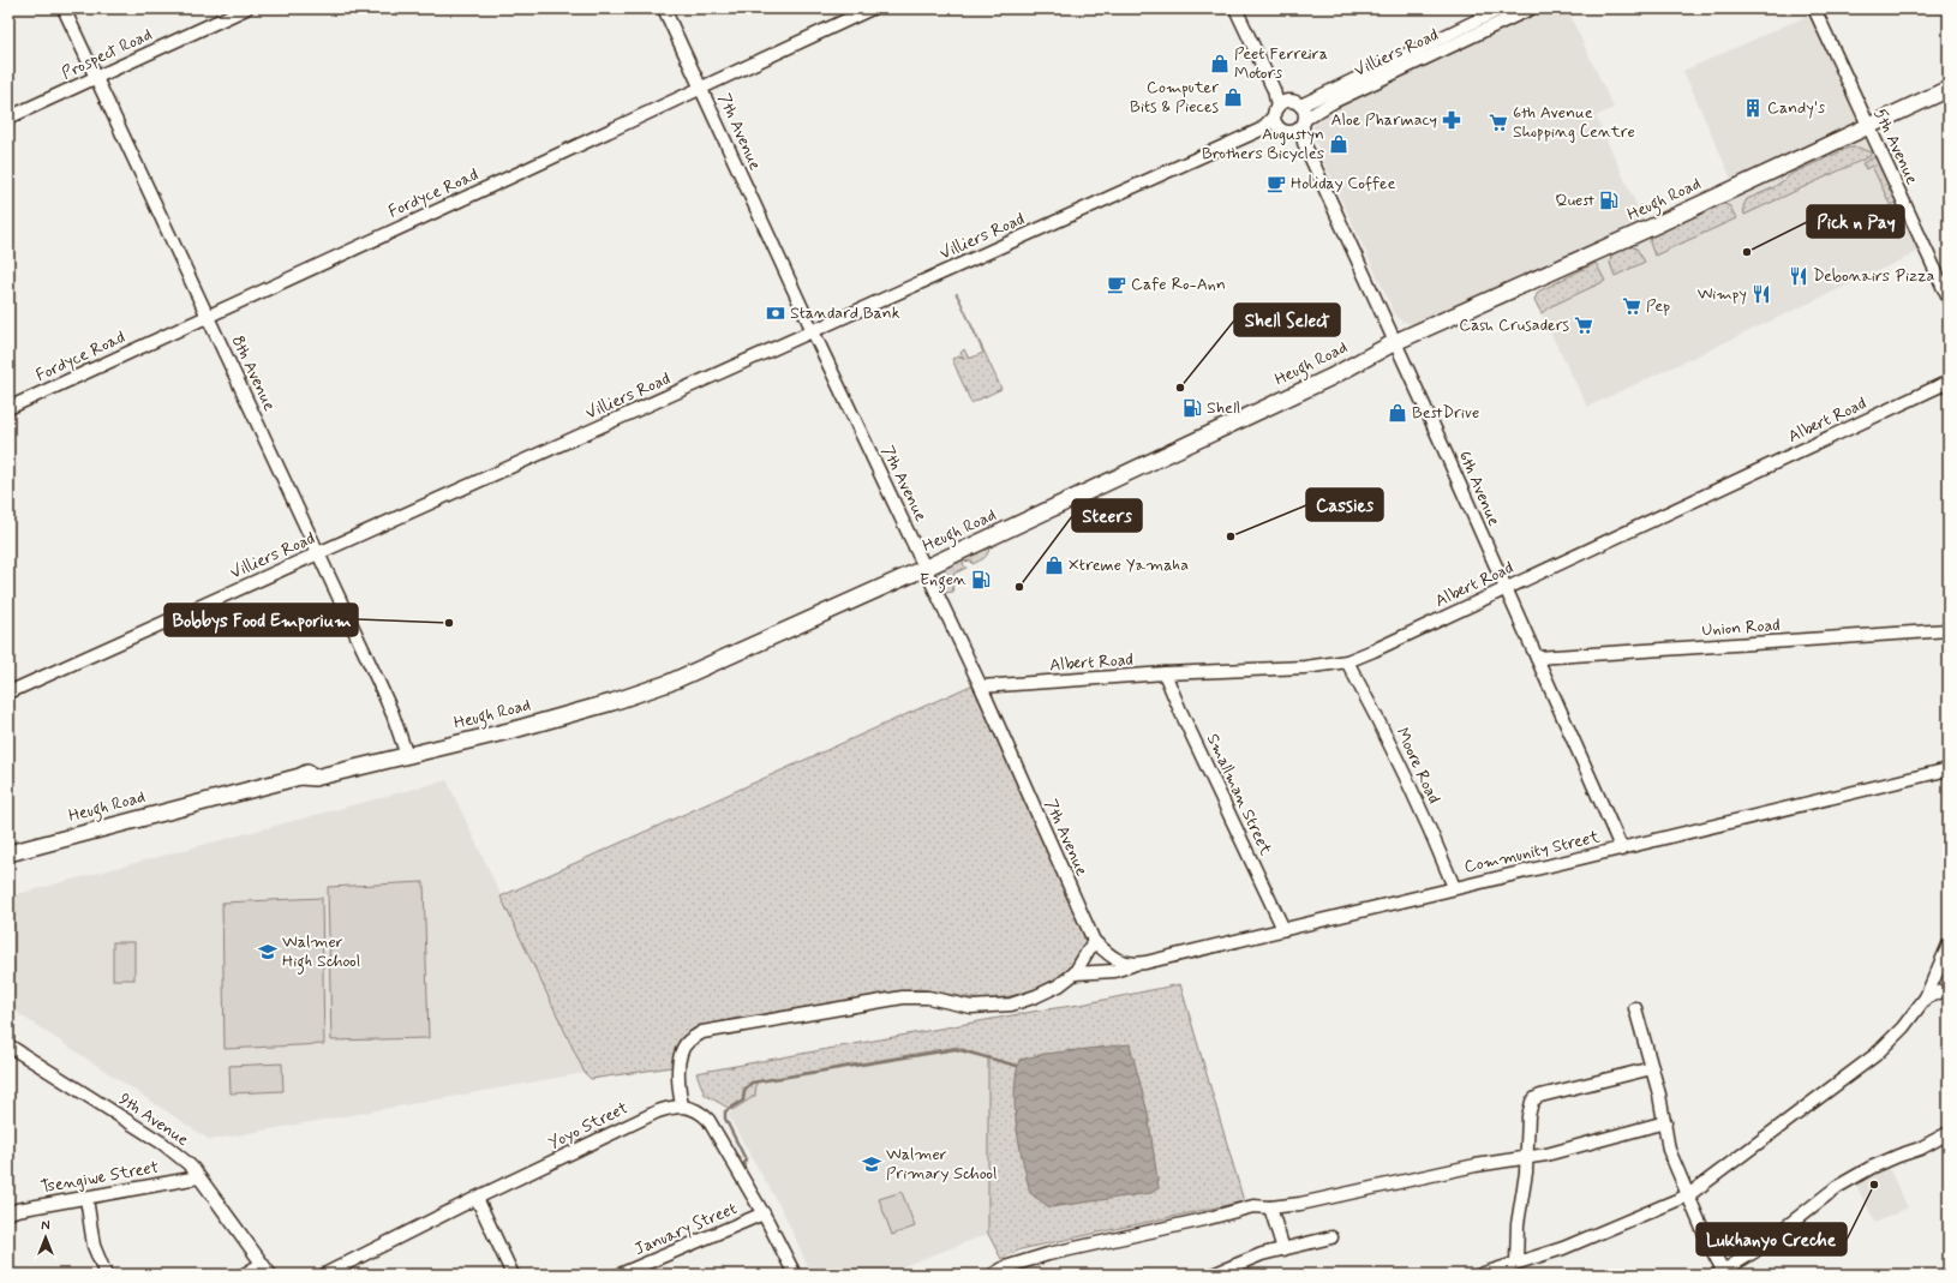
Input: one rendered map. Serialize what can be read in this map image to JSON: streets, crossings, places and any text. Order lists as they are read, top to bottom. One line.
{"streets":{"main road":["Heugh Road"],"street":["Villiers Road","Prospect Road","7th Avenue","5th Avenue","Fordyce Road","8th Avenue","Albert Road","6th Avenue","Union Road","Moore Road","Smallman Street","Community Street","9th Avenue","Yoyo Street","Tsengiwe Street","January Street"]},"crossings":[["Villiers Road","7th Avenue"],["Villiers Road","8th Avenue"],["Villiers Road","6th Avenue"],["Prospect Road","8th Avenue"],["7th Avenue","Fordyce Road"],["7th Avenue","Heugh Road"],["7th Avenue","Albert Road"],["7th Avenue","Community Street"],["5th Avenue","Heugh Road"],["Fordyce Road","8th Avenue"],["Heugh Road","8th Avenue"],["Heugh Road","6th Avenue"],["Albert Road","6th Avenue"],["Albert Road","Moore Road"],["Albert Road","Smallman Street"],["6th Avenue","Union Road"],["6th Avenue","Community Street"],["Moore Road","Community Street"],["Smallman Street","Community Street"],["9th Avenue","Tsengiwe Street"]],"places":{"shop":["Peet Ferreira Motors","Computer Bits & Pieces","Augustyn Brothers Bicycles","BestDrive","Xtreme Yamaha"],"building":["Candy's"],"pharmacy":["Aloe Pharmacy"],"supermarket":["6th Avenue Shopping Centre","Pep","Cash Crusaders"],"cafe":["Holiday Coffee","Cafe Ro-Ann"],"fuel station":["Quest","Shell","Engen"],"other":["Pick n Pay","Shell Select","Cassies","Steers","Bobbys Food Emporium","Lukhanyo Creche"],"restaurant":["Debonairs Pizza","Wimpy"],"bank":["Standard Bank"],"school or university":["Walmer High School","Walmer Primary School"]},"north":"top"}
